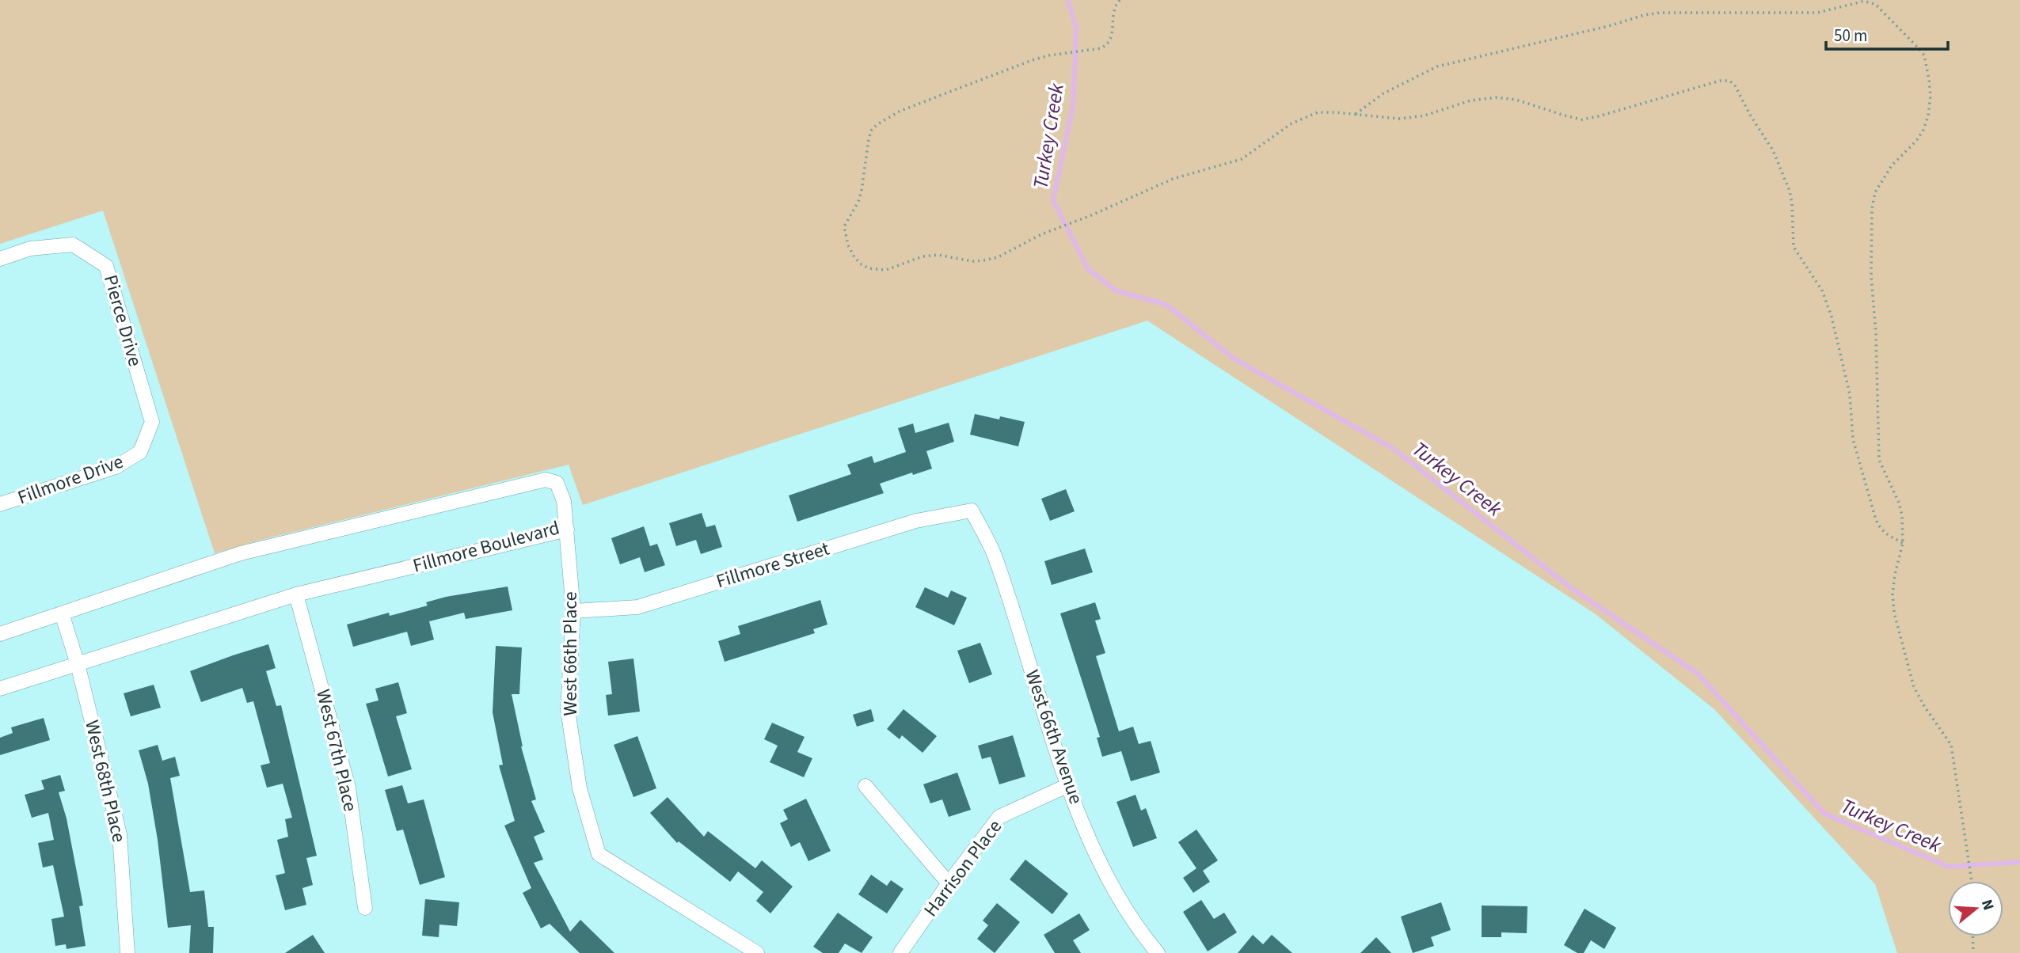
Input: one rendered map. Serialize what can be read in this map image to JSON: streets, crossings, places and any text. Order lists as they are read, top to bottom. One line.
{"streets":{"street":["Pierce Drive","Fillmore Drive","Fillmore Boulevard","Fillmore Street","West 66th Place","West 66th Avenue","West 67th Place","West 68th Place","Harrison Place"]},"crossings":[["Pierce Drive","Fillmore Drive"],["Fillmore Boulevard","West 66th Place"],["Fillmore Boulevard","West 67th Place"],["Fillmore Boulevard","West 68th Place"],["Fillmore Street","West 66th Place"],["Fillmore Street","West 66th Avenue"],["West 66th Avenue","Harrison Place"]],"water":["Turkey Creek"],"scale_bar":"50 m","north":"right"}
